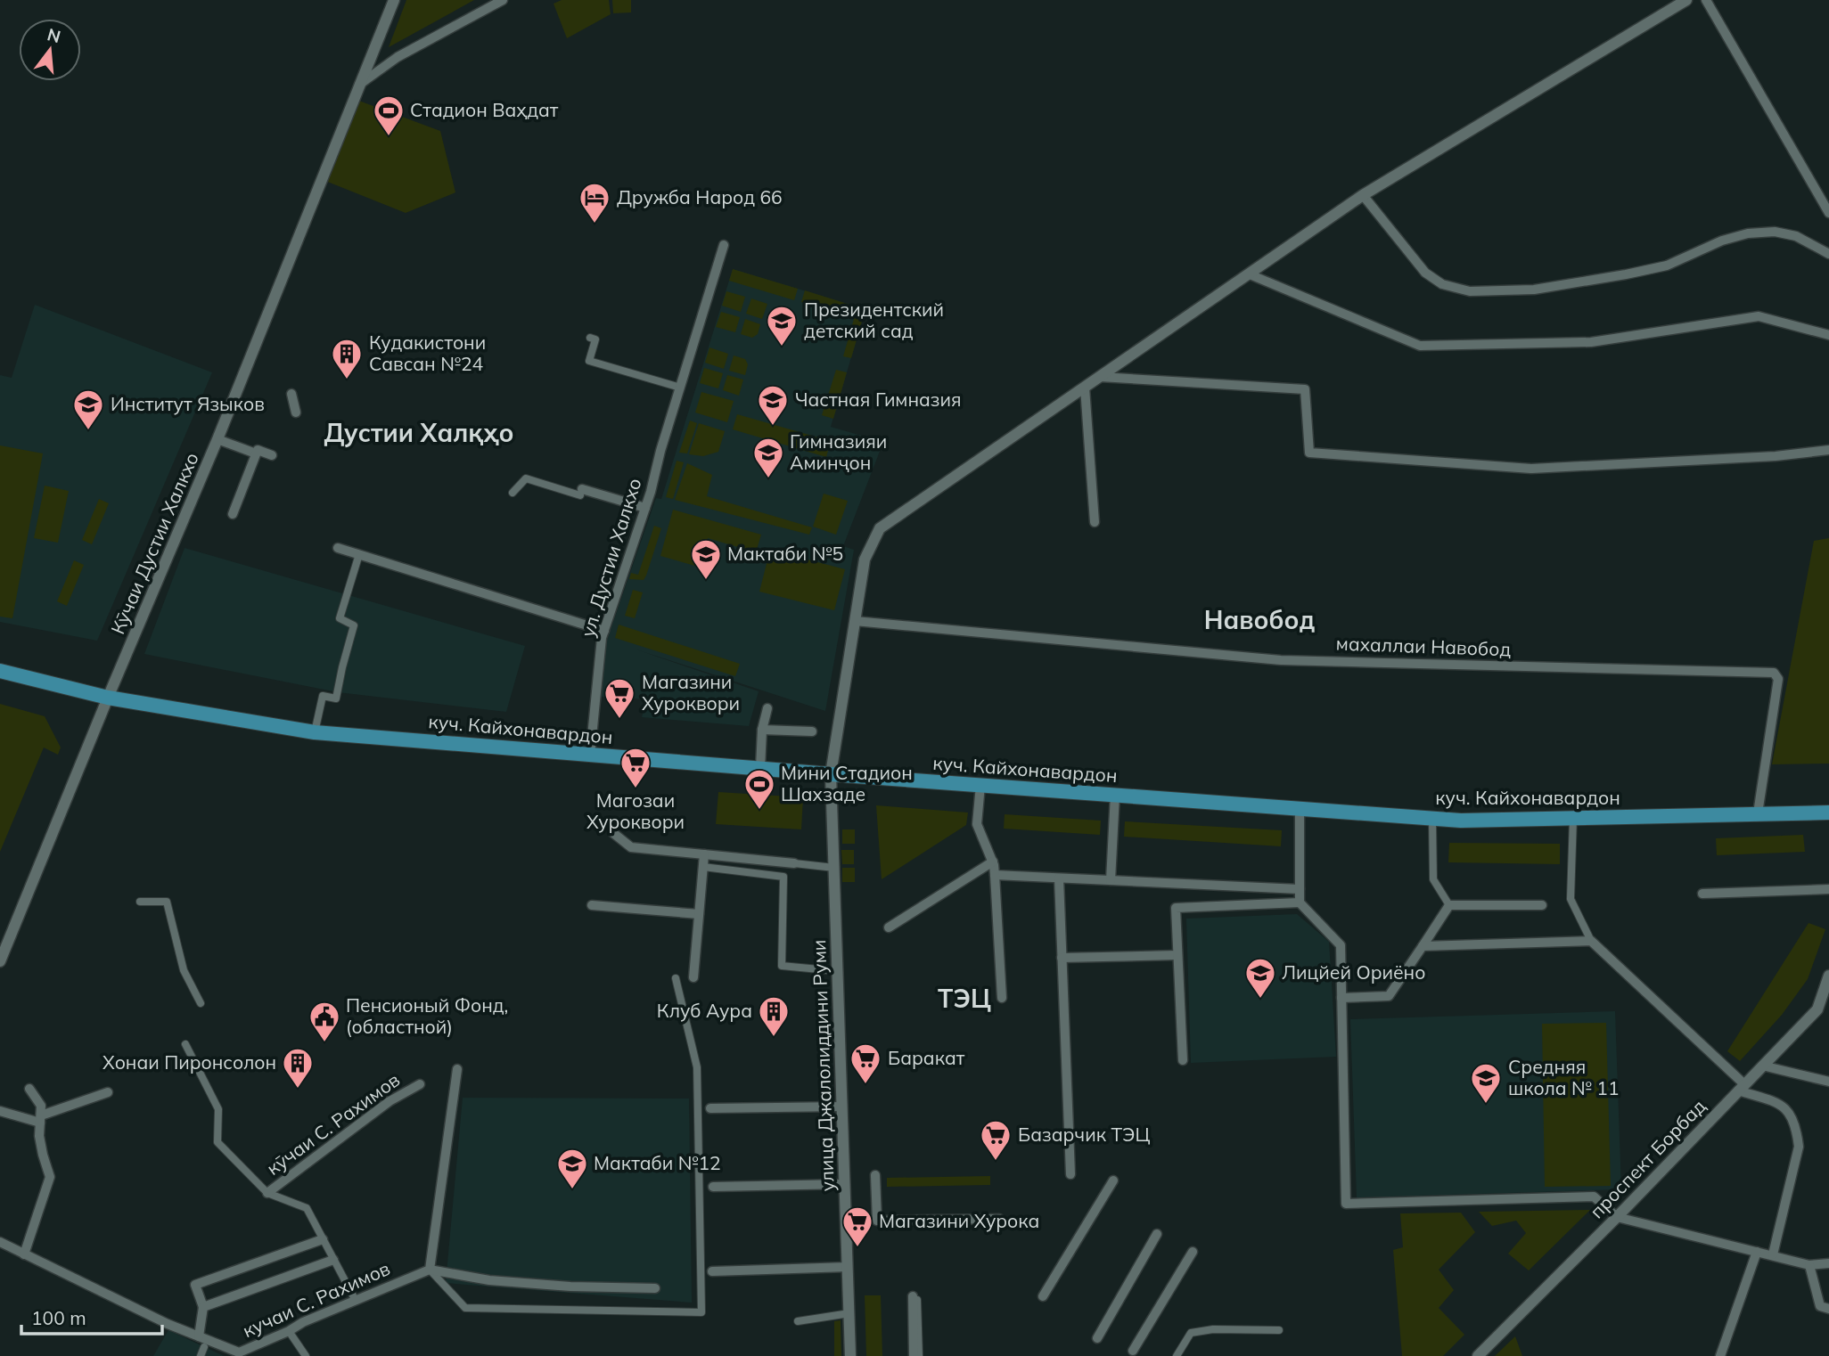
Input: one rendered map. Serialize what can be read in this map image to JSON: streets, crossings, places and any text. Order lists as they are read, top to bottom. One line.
{"streets":{"main road":["куч. Кайхонавардон"],"street":["Кӯчаи Дустии Халкхо","ул. Дустии Халкхо","махаллаи Навобод","улица Джалолиддини Руми","кӯчаи С. Рахимов","проспект Борбад","кучаи С. Рахимов"]},"crossings":[["Кӯчаи Дустии Халкхо","куч. Кайхонавардон"],["ул. Дустии Халкхо","куч. Кайхонавардон"],["махаллаи Навобод","куч. Кайхонавардон"],["махаллаи Навобод","улица Джалолиддини Руми"],["куч. Кайхонавардон","улица Джалолиддини Руми"]],"districts":["Дустии Халқҳо","Навобод","ТЭЦ"],"places":{"sports":["Стадион Ваҳдат","Мини Стадион Шахзаде"],"hotel":["Дружба Народ 66"],"school or university":["Президентский детский сад","Частная Гимназия","Институт Языков","Гимназияи Аминҷон","Мактаби №5","Лицйей Ориёно","Средняя школа № 11","Мактаби №12"],"building":["Кудакистони Савсан №24","Клуб Аура","Хонаи Пиронсолон"],"supermarket":["Магазини Хуроквори","Магозаи Хуроквори","Баракат","Базарчик ТЭЦ","Магазини Хурока"],"public building":["Пенсионый Фонд, (областной)"]},"scale_bar":"100 m","north":"top"}
